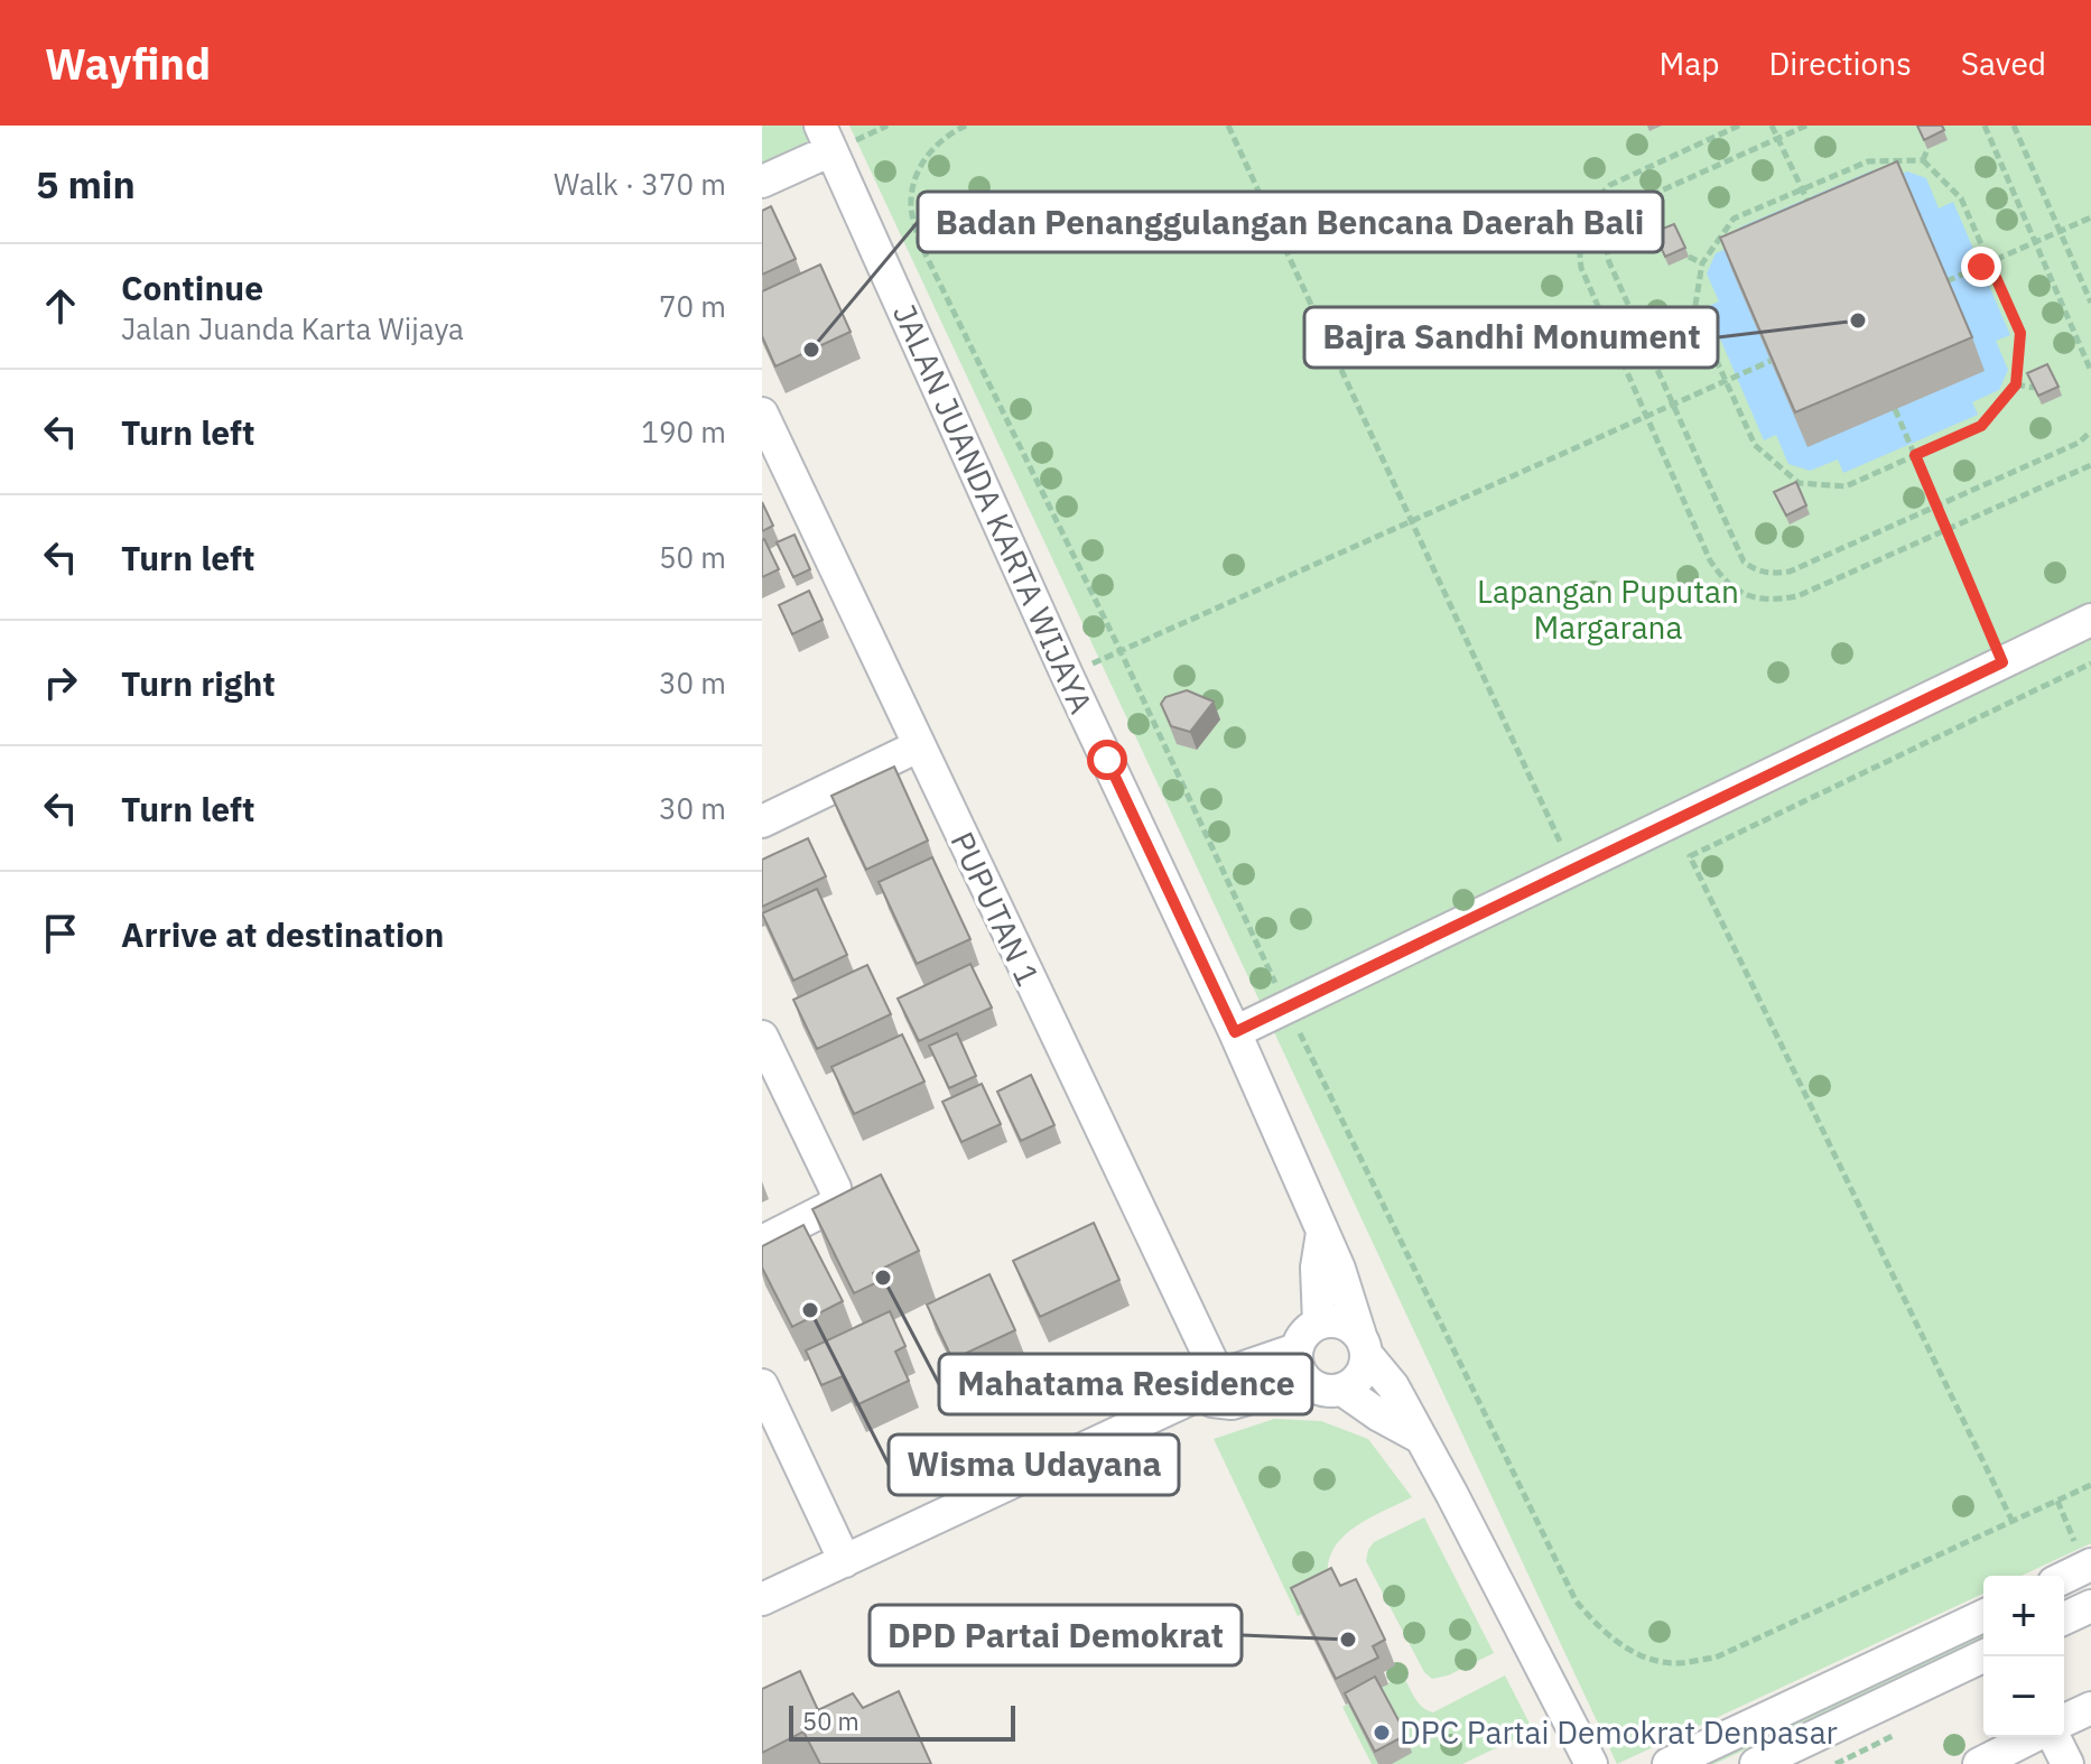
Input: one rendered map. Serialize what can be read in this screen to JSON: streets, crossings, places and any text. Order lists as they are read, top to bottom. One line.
{"streets":{"street":["JALAN JUANDA KARTA WIJAYA","PUPUTAN 1"]},"parks":["Lapangan Puputan Margarana"],"places":["Bajra Sandhi Monument","Badan Penanggulangan Bencana Daerah Bali","Mahatama Residence","Wisma Udayana","DPD Partai Demokrat","DPC Partai Demokrat Denpasar"],"scale_bar":"50 m","page":{"header":"Wayfind","nav":["Map","Directions","Saved"],"heading":["5 min","Walk · 370 m"],"list":[["Continue","Jalan Juanda Karta Wijaya","70 m"],["Turn left","190 m"],["Turn left","50 m"],["Turn right","30 m"],["Turn left","30 m"],"Arrive at destination"],"map_buttons":["+","−"],"scale":"50 m"}}
